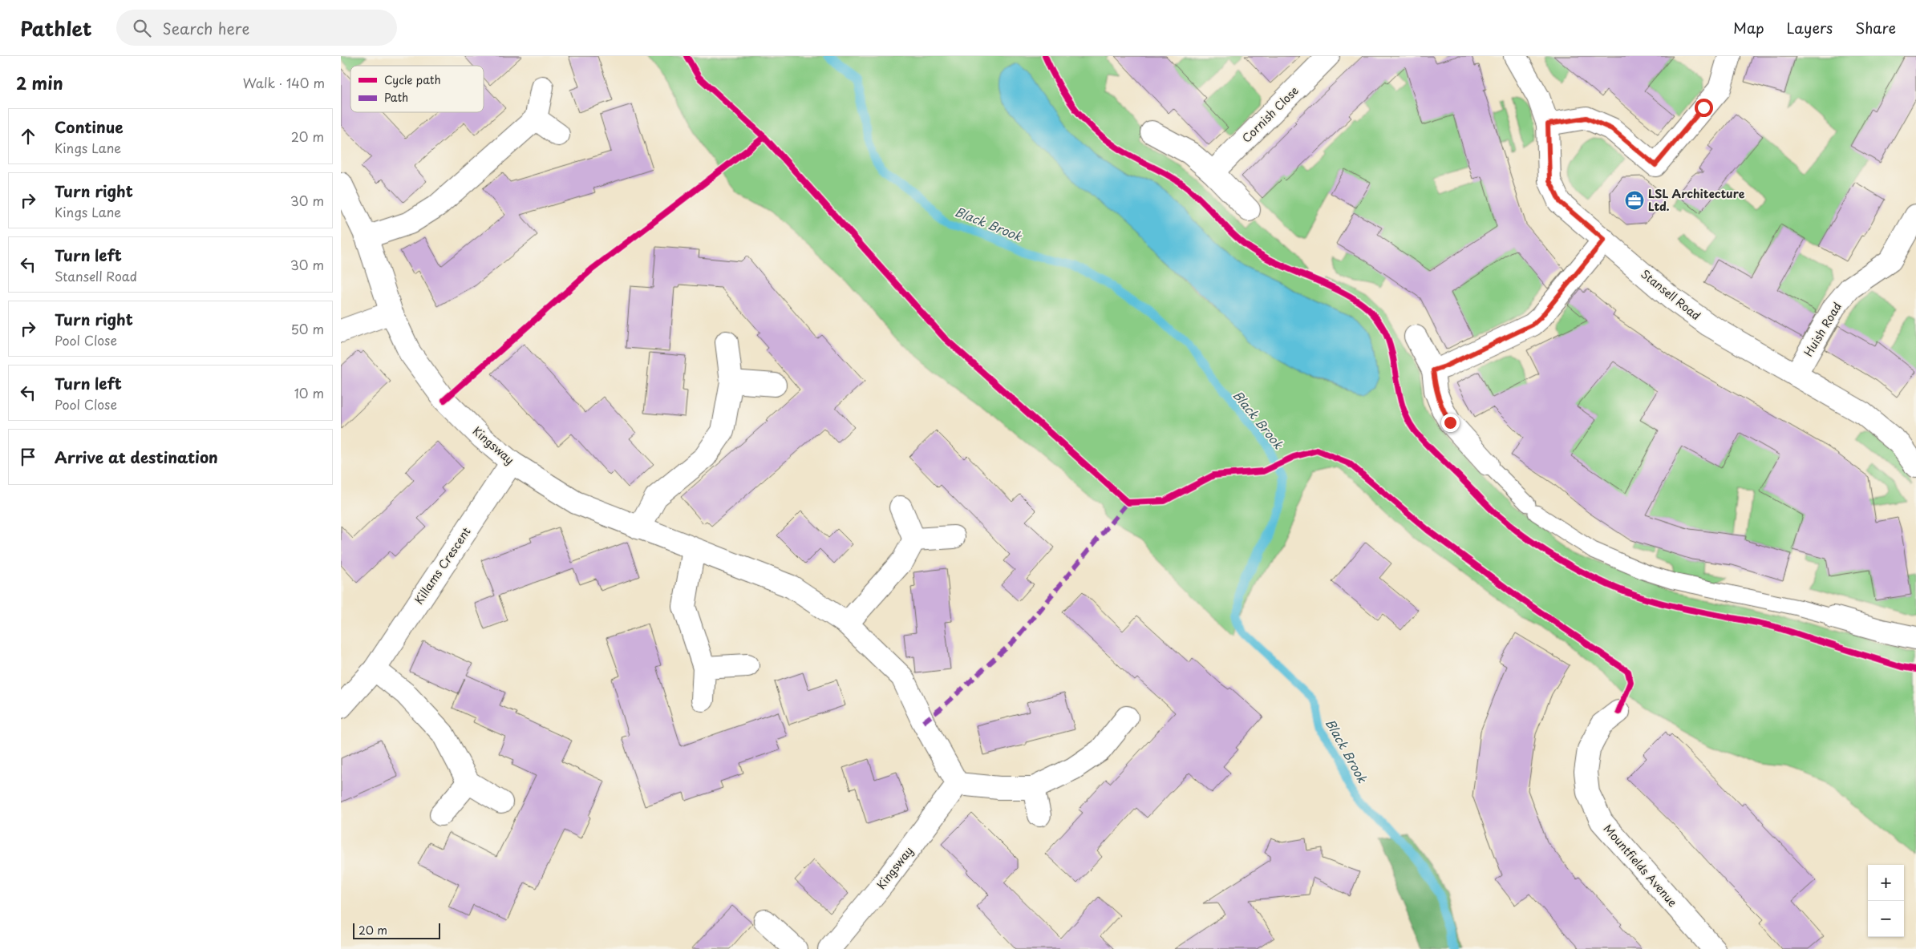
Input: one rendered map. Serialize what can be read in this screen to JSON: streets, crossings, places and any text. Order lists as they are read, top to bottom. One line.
{"streets":{"street":["Cornish Close","Stansell Road","Huish Road","Kingsway","Killams Crescent","Mountfields Avenue"]},"crossings":[["Stansell Road","Huish Road"],["Kingsway","Killams Crescent"]],"water":["Black Brook"],"places":{"office":["LSL Architecture Ltd."]},"legend":["Cycle path","Path"],"scale_bar":"20 m","page":{"header":"Pathlet","search":"Search here","nav":["Map","Layers","Share"],"heading":["2 min","Walk · 140 m"],"list":[["Continue","Kings Lane","20 m"],["Turn right","Kings Lane","30 m"],["Turn left","Stansell Road","30 m"],["Turn right","Pool Close","50 m"],["Turn left","Pool Close","10 m"],"Arrive at destination"],"map_buttons":["+","−"],"scale":"20 m"}}
